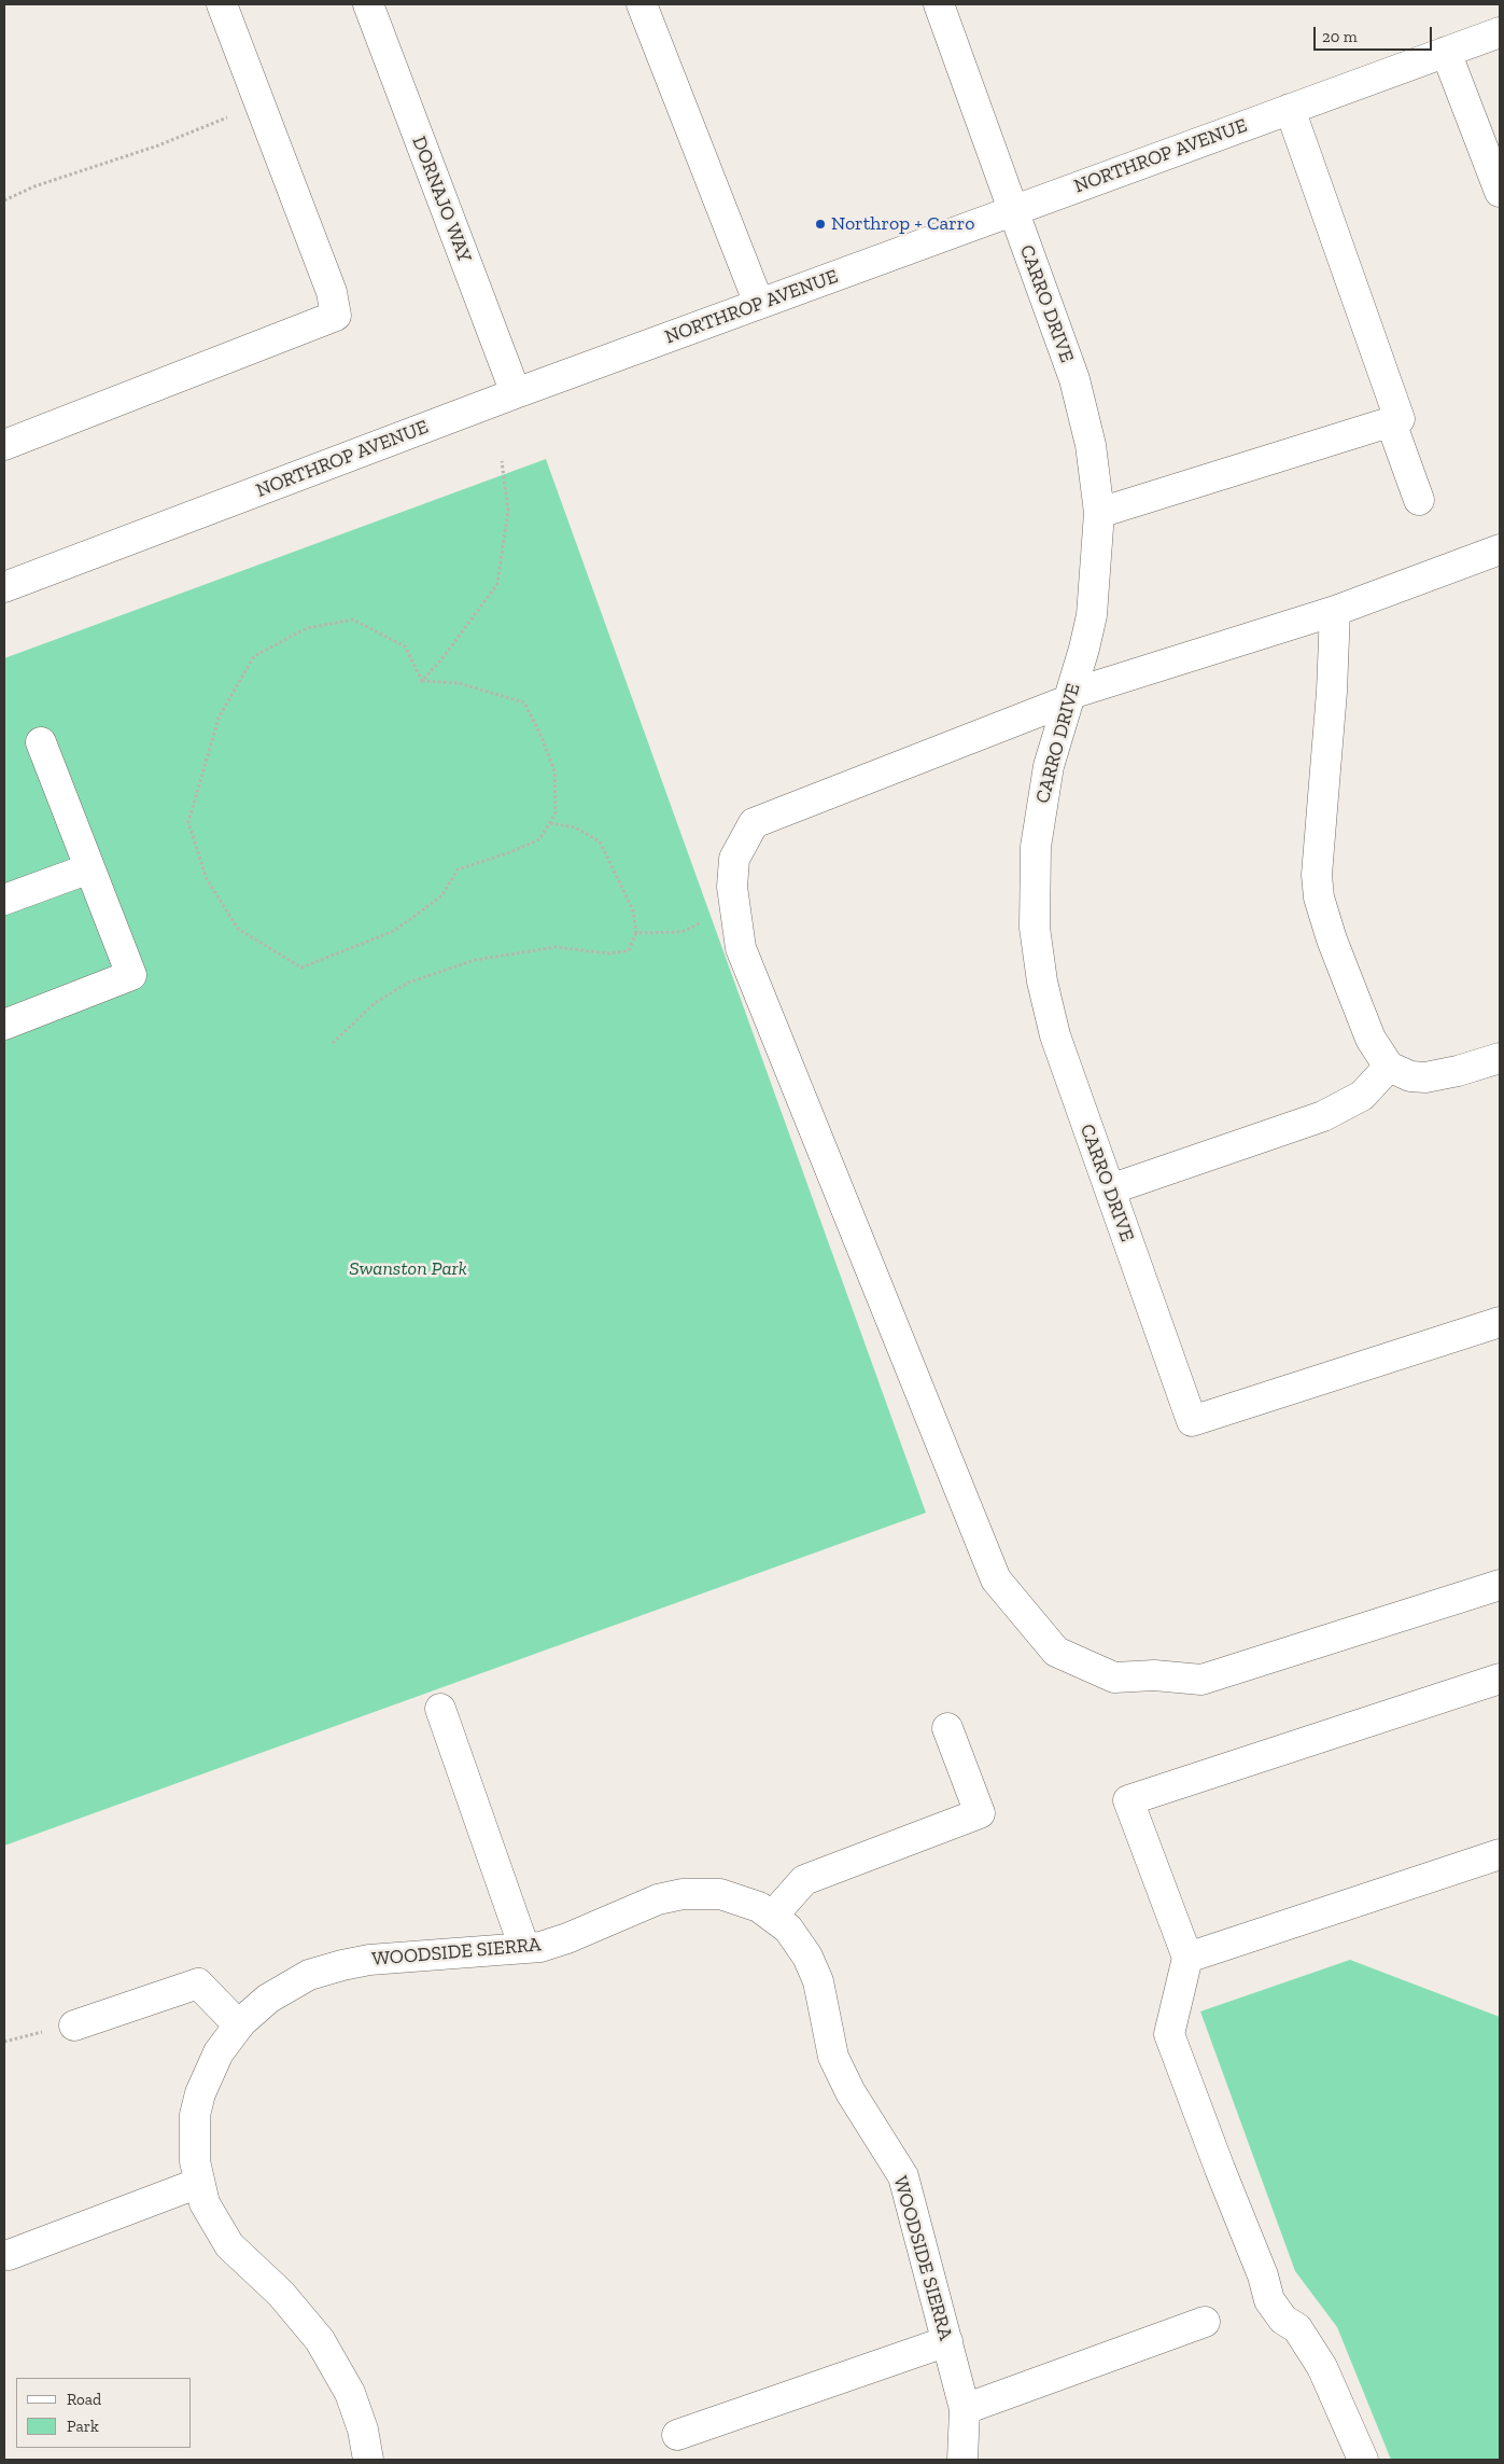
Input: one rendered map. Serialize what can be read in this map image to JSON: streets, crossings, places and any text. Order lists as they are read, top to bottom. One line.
{"streets":{"street":["NORTHROP AVENUE","DORNAJO WAY","CARRO DRIVE","WOODSIDE SIERRA"]},"crossings":[["NORTHROP AVENUE","DORNAJO WAY"],["NORTHROP AVENUE","CARRO DRIVE"]],"parks":["Swanston Park"],"places":["Northrop + Carro"],"legend":["Road","Park"],"scale_bar":"20 m"}
